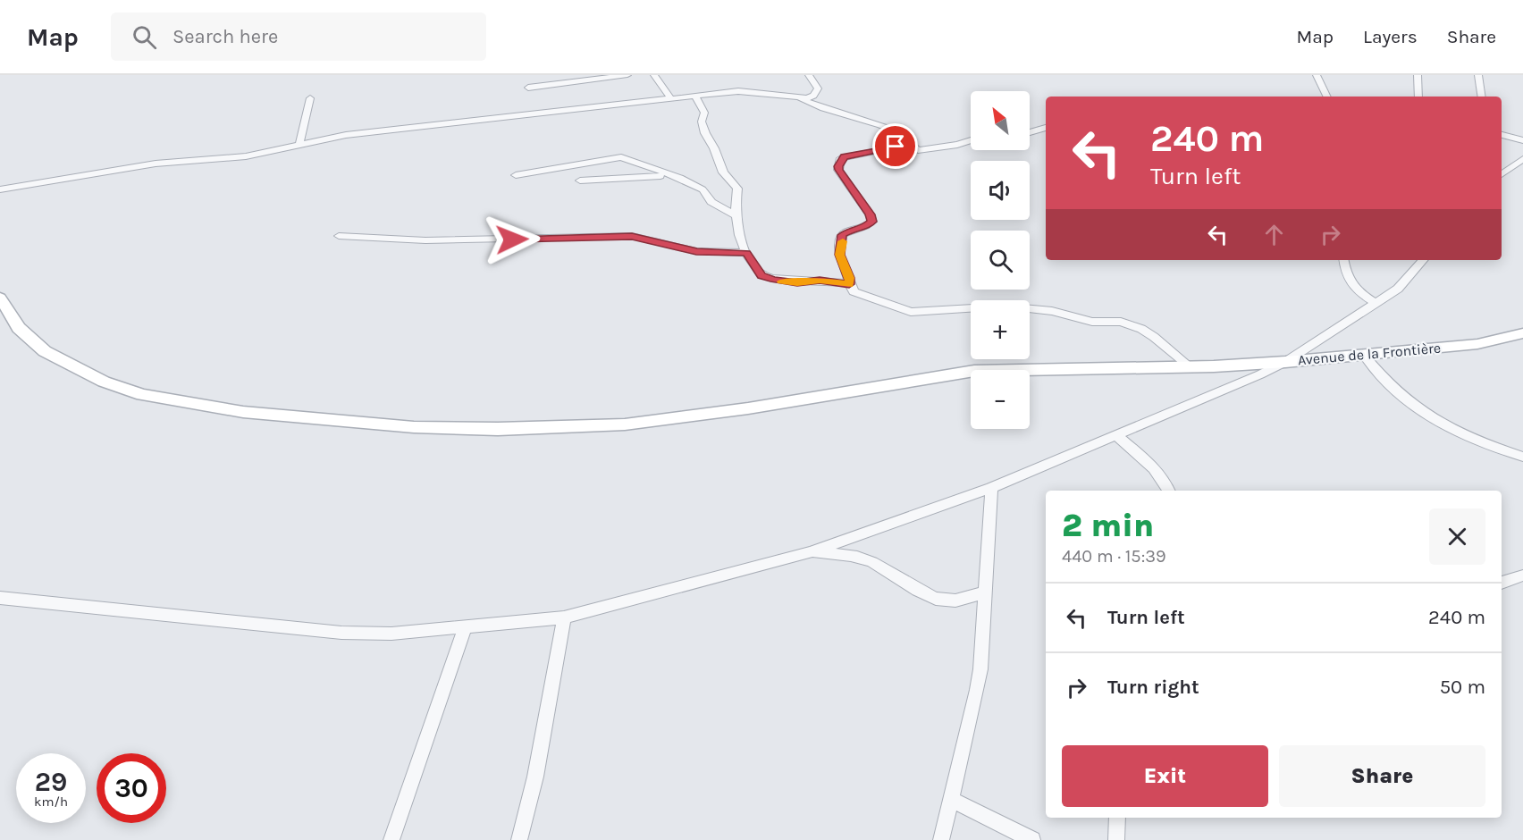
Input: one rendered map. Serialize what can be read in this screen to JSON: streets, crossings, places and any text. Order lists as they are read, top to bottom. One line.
{"streets":{"street":["Avenue de la Frontière"]},"north":"top left","page":{"header":"Map","search":"Search here","nav":["Map","Layers","Share"],"map_buttons":["+","−"],"turn":["240 m","Turn left"],"heading":["2 min","440 m · 15:39"],"list":[{"name":"Turn left","value":"240 m"},{"name":"Turn right","value":"50 m"}],"buttons":["Exit","Share"],"speed":"29 km/h","limit":"30"}}
